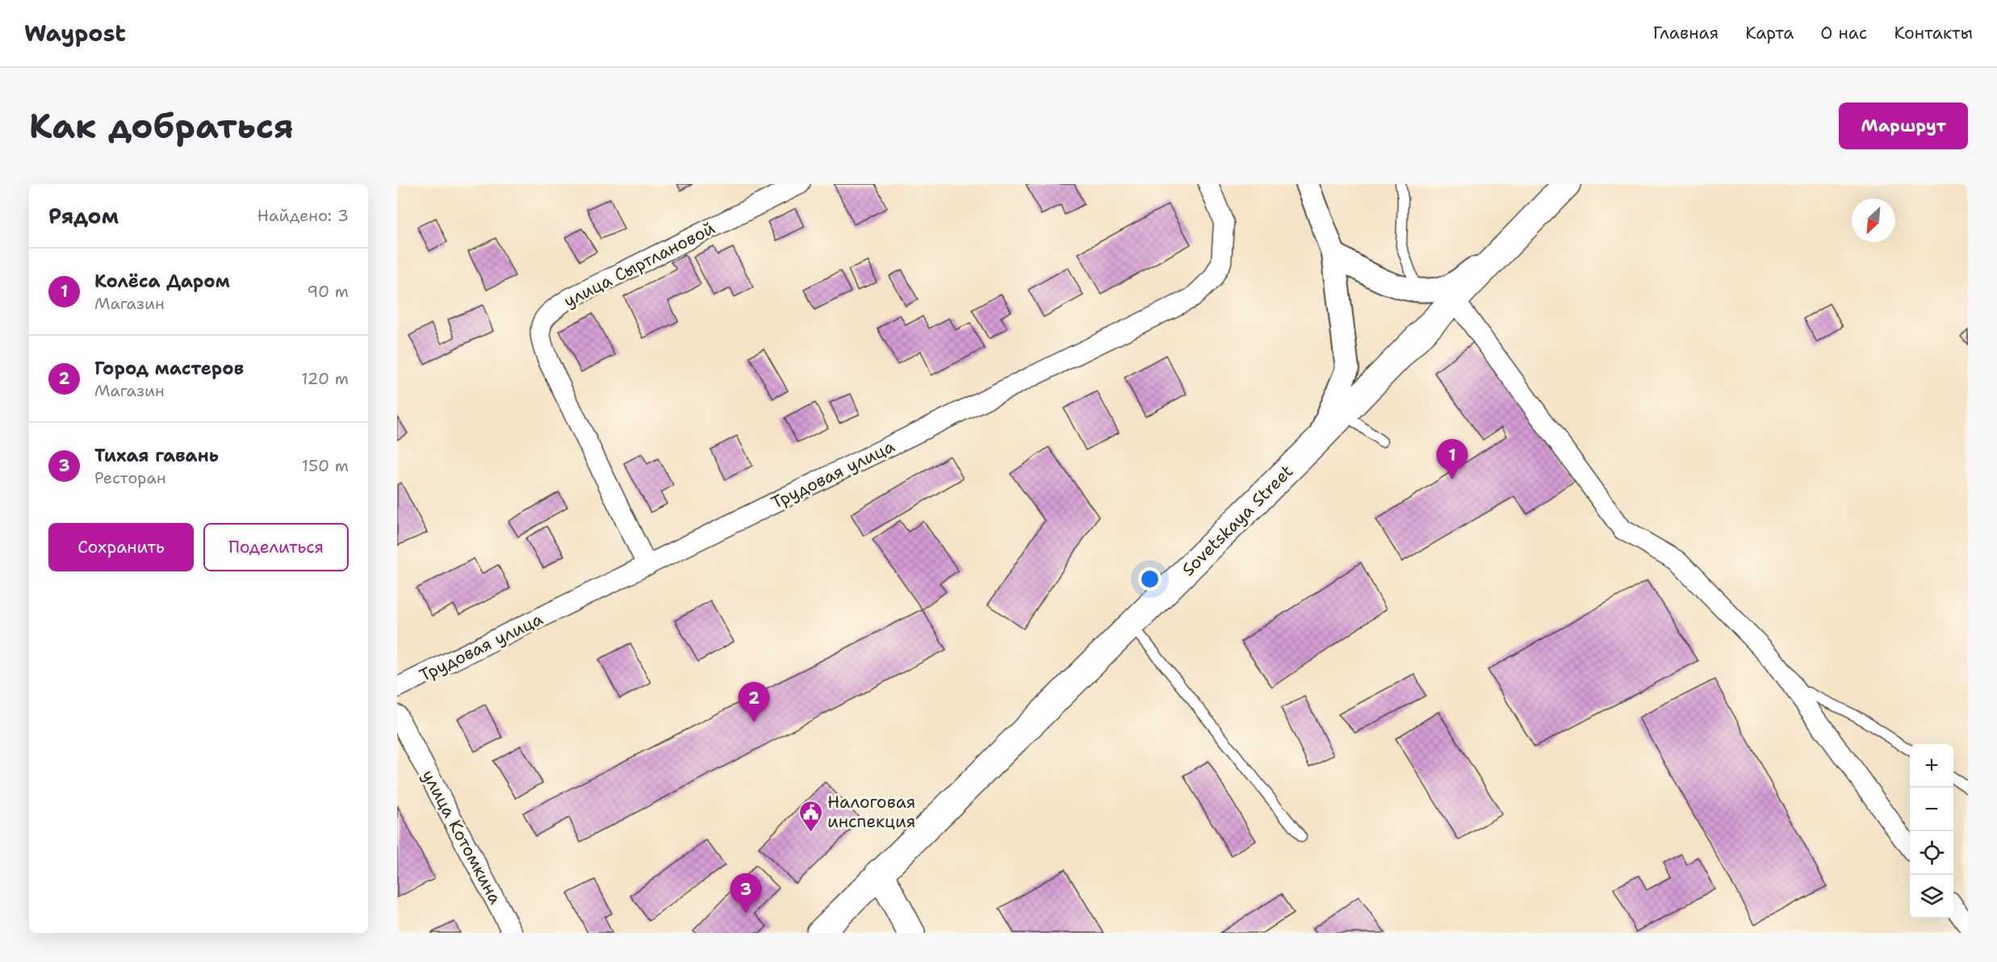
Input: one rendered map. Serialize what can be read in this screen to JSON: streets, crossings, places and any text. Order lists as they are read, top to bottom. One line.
{"streets":{"main road":["Sovetskaya Street"],"street":["улица Сыртлановой","Трудовая улица","улица Котомкина"]},"crossings":[["улица Сыртлановой","Трудовая улица"]],"places":{"public building":["Налоговая инспекция"]},"north":"bottom left","page":{"header":"Waypost","nav":["Главная","Карта","О нас","Контакты"],"buttons":["Маршрут",["Сохранить","Поделиться"]],"title":"Как добраться","heading":["Рядом","Найдено: 3"],"list":[{"mark":"1","name":"Колёса Даром","note":"Магазин","value":"90 m"},{"mark":"2","name":"Город мастеров","note":"Магазин","value":"120 m"},{"mark":"3","name":"Тихая гавань","note":"Ресторан","value":"150 m"}],"pins":["1","2","3"],"map_buttons":["+","−"]}}
